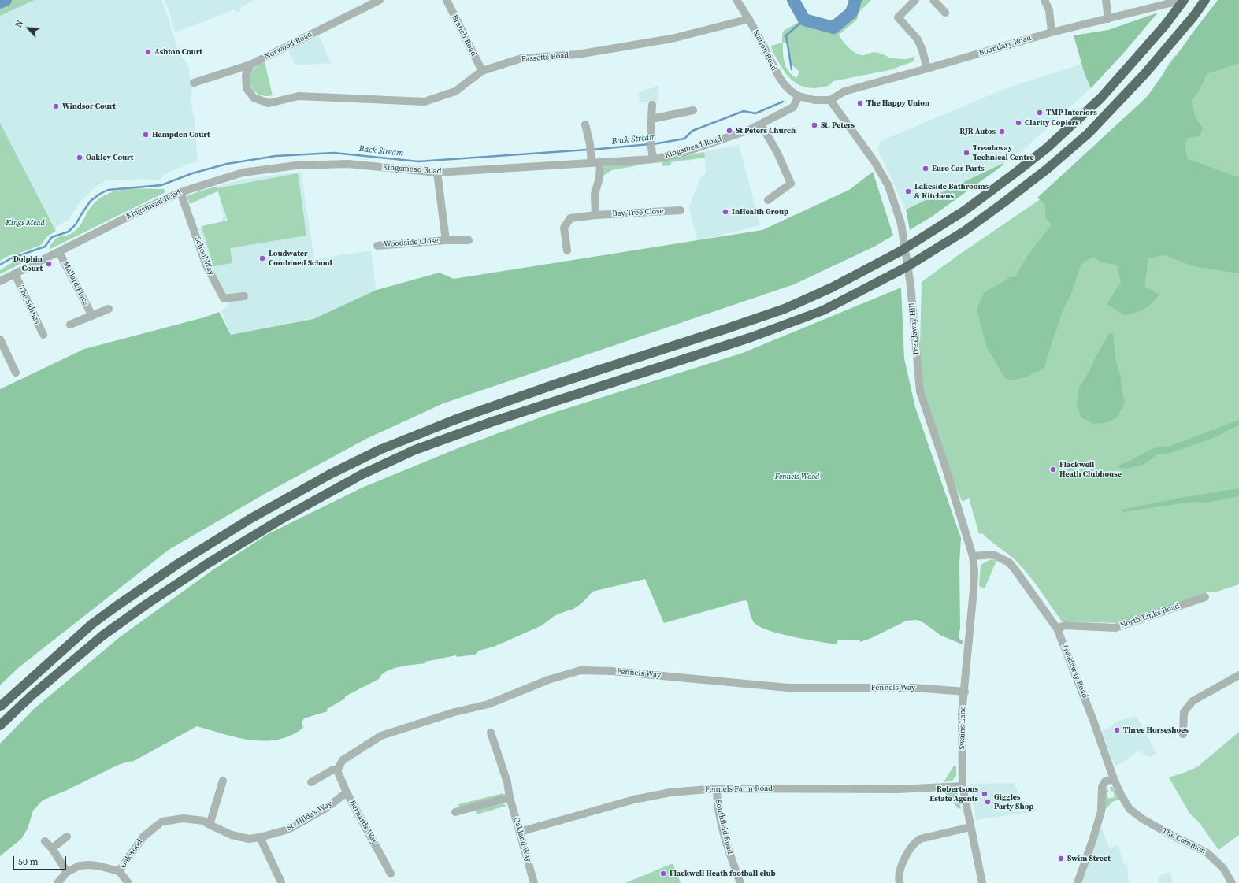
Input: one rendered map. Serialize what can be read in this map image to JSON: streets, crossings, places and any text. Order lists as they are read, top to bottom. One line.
{"streets":{"street":["Branch Road","Norwood Road","Boundary Road","Station Road","Fassetts Road","Kingsmead Road","Bay Tree Close","Woodside Close","School Way","Mallard Place","The Sidings","Treadaway Hill","North Links Road","Treadaway Road","Fennels Way","Swains Lane","Fennels Farm Road","St. Hilda's Way","Bernards Way","Southfield Road","Oakland Way","The Common","Oakwood"]},"crossings":[["Branch Road","Fassetts Road"],["Norwood Road","Fassetts Road"],["Boundary Road","Treadaway Hill"],["Station Road","Fassetts Road"],["Station Road","Kingsmead Road"],["Kingsmead Road","Woodside Close"],["Kingsmead Road","School Way"],["Kingsmead Road","Mallard Place"],["Kingsmead Road","The Sidings"],["Treadaway Hill","Treadaway Road"],["Treadaway Hill","Swains Lane"],["North Links Road","Treadaway Road"],["Treadaway Road","The Common"],["Fennels Way","Swains Lane"],["Fennels Way","Bernards Way"],["Swains Lane","Fennels Farm Road"],["Fennels Farm Road","Southfield Road"],["Fennels Farm Road","Oakland Way"],["St. Hilda's Way","Bernards Way"],["St. Hilda's Way","Oakwood"]],"water":["Back Stream"],"parks":["Kings Mead","Fennels Wood"],"places":["Ashton Court","The Happy Union","Windsor Court","TMP Interiors","Clarity Copiers","St. Peters","St Peters Church","RJR Autos","Hampden Court","Treadaway Technical Centre","Oakley Court","Euro Car Parts","Lakeside Bathrooms & Kitchens","InHealth Group","Loudwater Combined School","Dolphin Court","Flackwell Heath Clubhouse","Three Horseshoes","Robertsons Estate Agents","Giggles Party Shop","Swim Street","Flackwell Heath football club"],"scale_bar":"50 m","north":"top left"}
